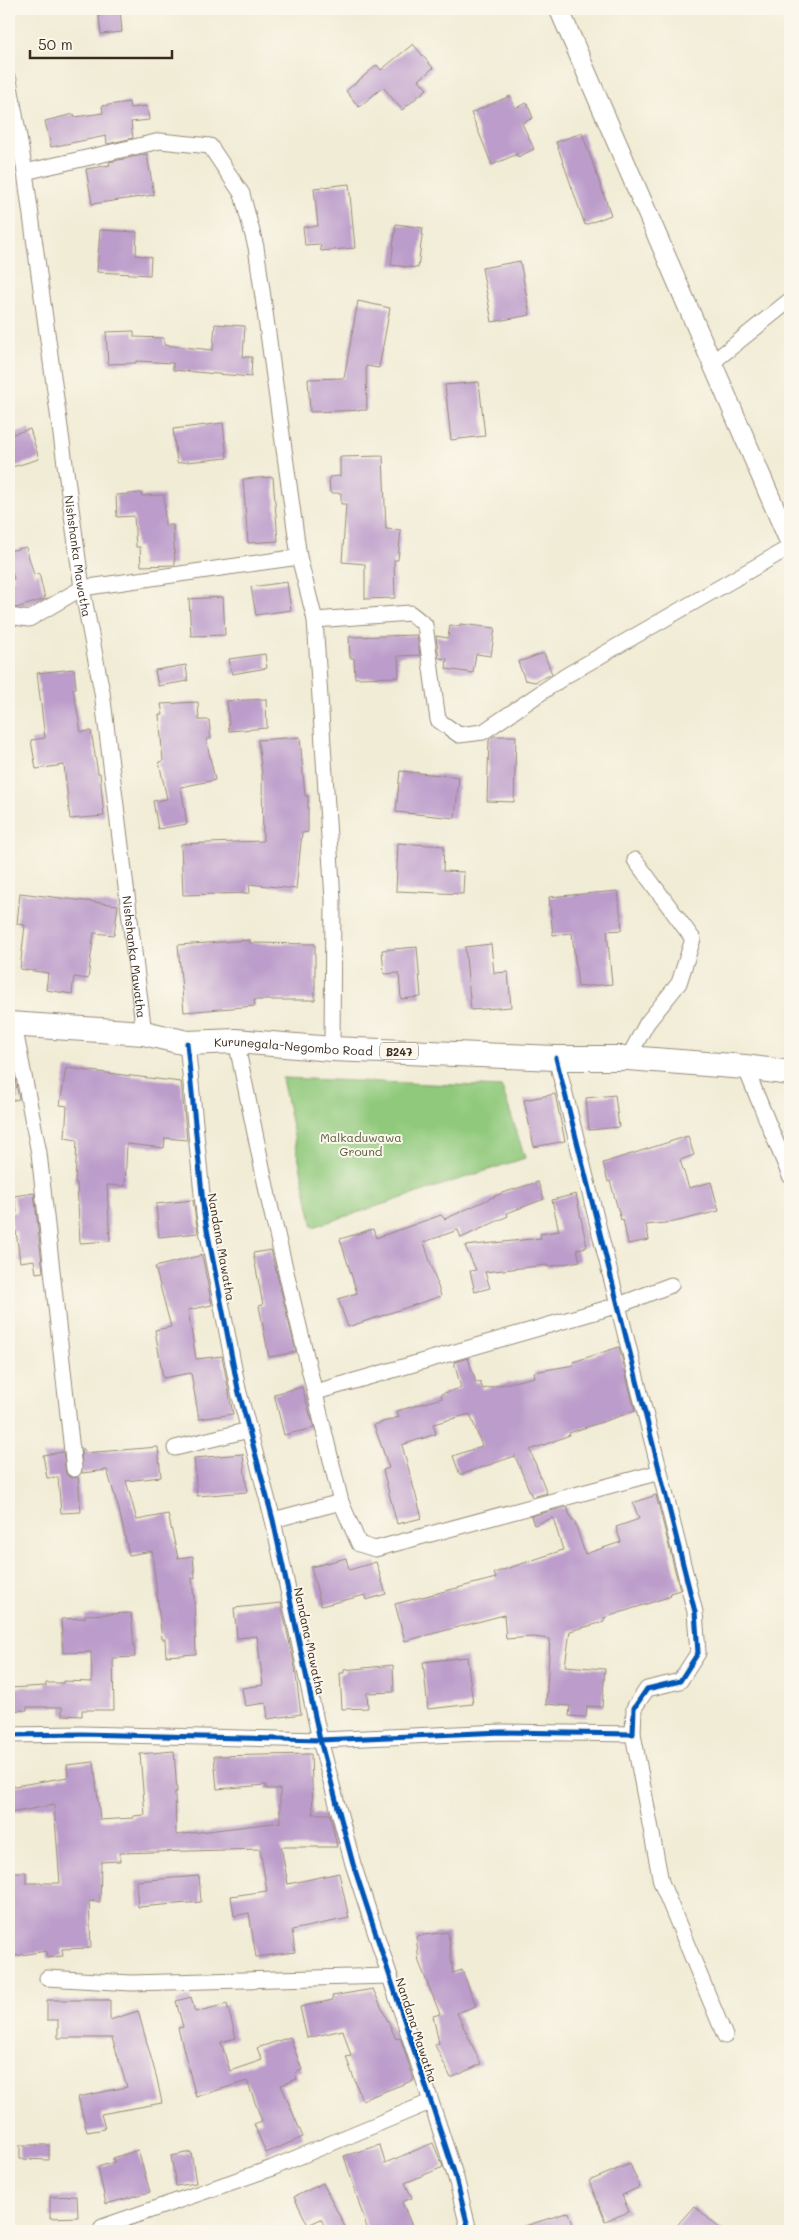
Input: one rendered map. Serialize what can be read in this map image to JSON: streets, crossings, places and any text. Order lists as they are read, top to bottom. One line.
{"streets":{"main road":["Kurunegala-Negombo Road","B247"],"street":["Nishshanka Mawatha","Nandana Mawatha"]},"crossings":[["Nishshanka Mawatha","Kurunegala-Negombo Road"],["Kurunegala-Negombo Road","Nandana Mawatha"]],"parks":["Malkaduwawa Ground"],"scale_bar":"50 m"}
